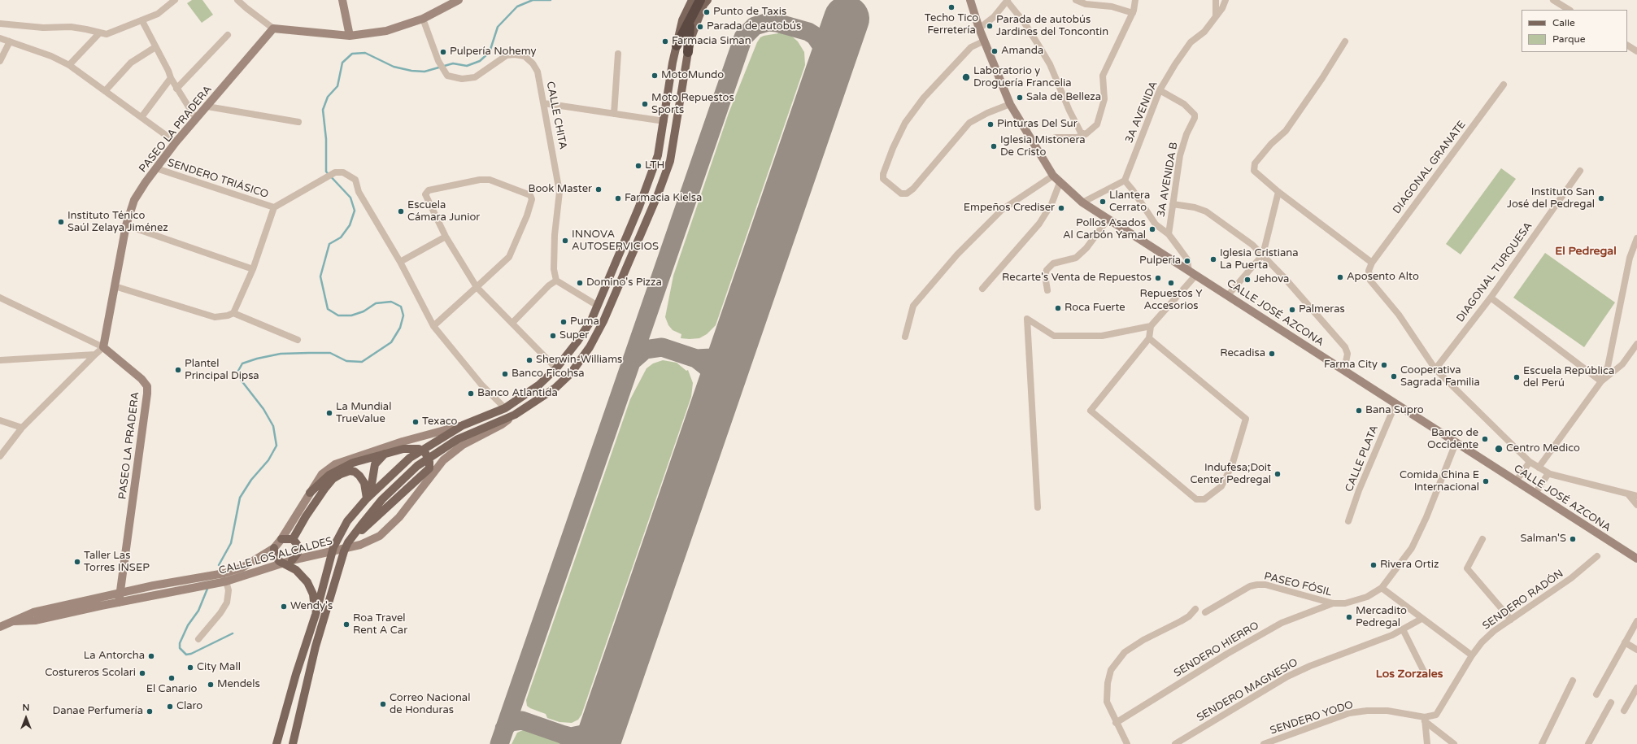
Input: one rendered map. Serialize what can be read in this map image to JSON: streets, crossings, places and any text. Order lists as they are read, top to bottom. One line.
{"streets":{"main road":["PASEO LA PRADERA","CALLE JOSÉ AZCONA","CALLE LOS ALCALDES"],"street":["3A AVENIDA","CALLE CHITA","DIAGONAL GRANATE","SENDERO TRIÁSICO","3A AVENIDA B","DIAGONAL TURQUESA","CALLE PLATA","PASEO FÓSIL","SENDERO RADÓN","SENDERO HIERRO","SENDERO MAGNESIO","SENDERO YODO"]},"crossings":[["3A AVENIDA","3A AVENIDA B"],["PASEO LA PRADERA","SENDERO TRIÁSICO"],["PASEO LA PRADERA","CALLE LOS ALCALDES"],["CALLE JOSÉ AZCONA","CALLE PLATA"],["CALLE JOSÉ AZCONA","PASEO FÓSIL"],["PASEO FÓSIL","SENDERO HIERRO"],["SENDERO RADÓN","SENDERO YODO"]],"districts":["El Pedregal","Los Zorzales"],"places":["Techo Tico Ferretería","Punto de Taxis","Parada de autobús Jardines del Toncontin","Parada de autobús","Farmacia Siman","Amanda","Pulpería Nohemy","MotoMundo","Laboratorio y Droguería Francelia","Sala de Belleza","Moto Repuestos Sports","Pinturas Del Sur","Iglesia Mistonera De Cristo","LTH","Book Master","Farmacia Kielsa","Instituto San José del Pedregal","Llantera Cerrato","Empeños Crediser","Escuela Cámara Junior","Instituto Ténico Saúl Zelaya Jiménez","Pollos Asados Al Carbón Yamal","INNOVA AUTOSERVICIOS","Iglesia Cristiana La Puerta","Pulpería","Aposento Alto","Recarte's Venta de Repuestos","Jehova","Domino's Pizza","Repuestos Y Accesorios","Roca Fuerte","Palmeras","Puma","Super","Recadisa","Sherwin-Williams","Farma City","Plantel Principal Dipsa","Banco Ficohsa","Cooperativa Sagrada Familia","Escuela República del Perú","Banco Atlantida","Bana Supro","La Mundial TrueValue","Texaco","Banco de Occidente","Centro Medico","Indufesa;Doit Center Pedregal","Comida China E Internacional","Salman'S","Taller Las Torres INSEP","Rivera Ortiz","Wendy's","Mercadito Pedregal","Roa Travel Rent A Car","La Antorcha","City Mall","Costureros Scolari","El Canario","Mendels","Correo Nacional de Honduras","Claro","Danae Perfumería"],"legend":["Calle","Parque"],"north":"top"}
